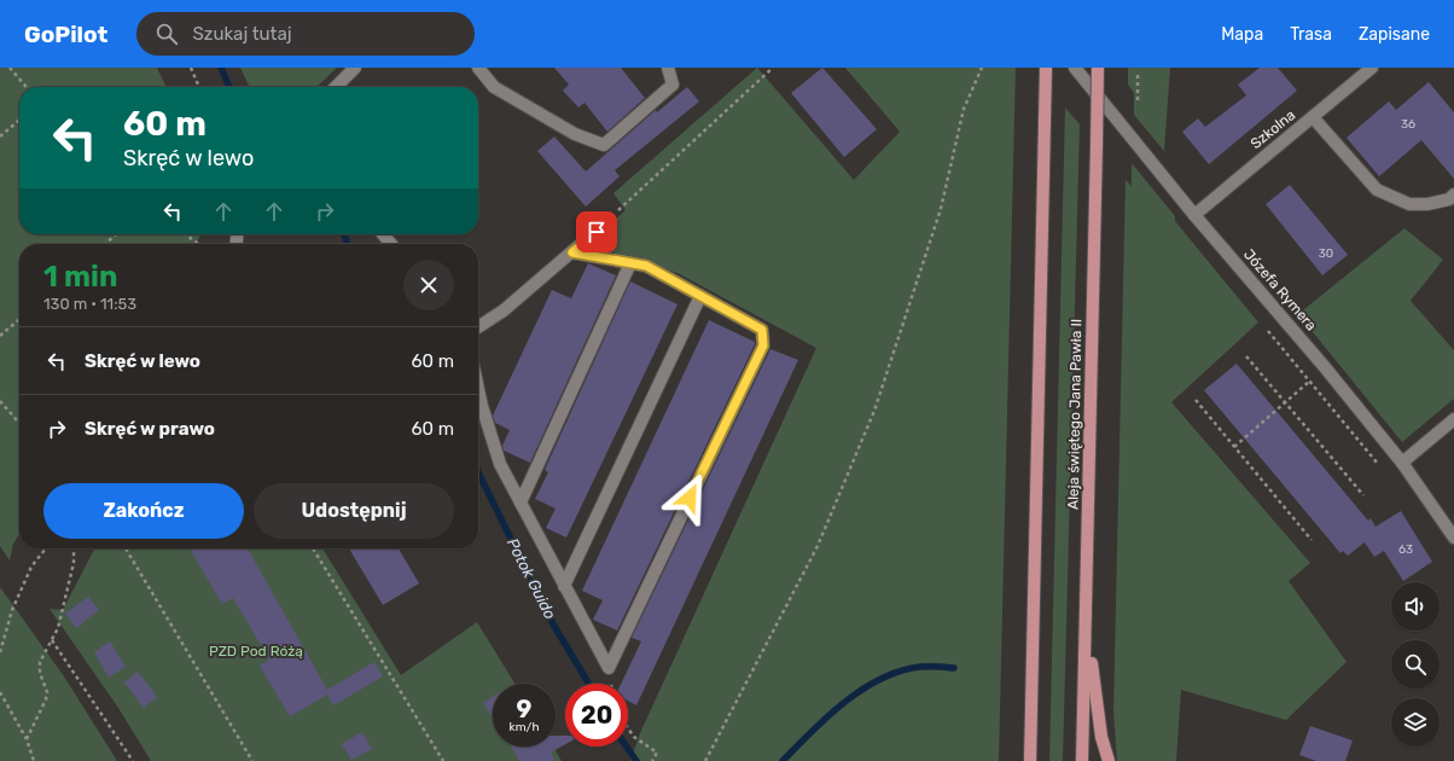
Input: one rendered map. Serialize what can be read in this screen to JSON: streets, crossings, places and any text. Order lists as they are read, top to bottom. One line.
{"streets":{"main road":["Aleja świętego Jana Pawła II"],"street":["Szkolna","Józefa Rymera"]},"crossings":[["Szkolna","Józefa Rymera"]],"water":["Potok Guido"],"parks":["PZD Pod Różą"],"house_numbers":["36","30","63"],"page":{"header":"GoPilot","search":"Szukaj tutaj","nav":["Mapa","Trasa","Zapisane"],"turn":["60 m","Skręć w lewo"],"heading":["1 min","130 m · 11:53"],"list":[{"name":"Skręć w lewo","value":"60 m"},{"name":"Skręć w prawo","value":"60 m"}],"buttons":["Zakończ","Udostępnij"],"speed":"9 km/h","limit":"20"}}
